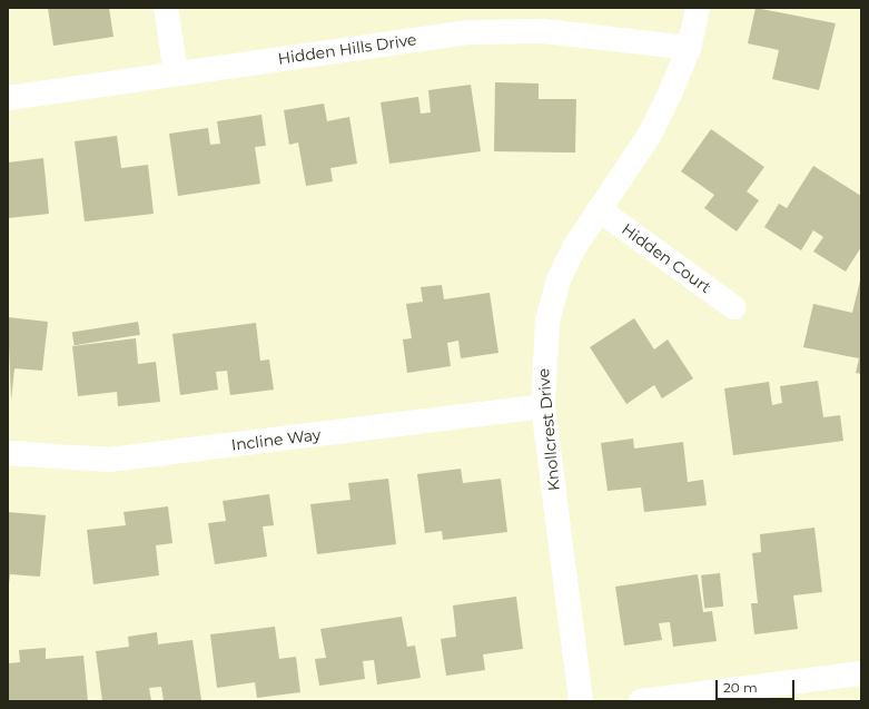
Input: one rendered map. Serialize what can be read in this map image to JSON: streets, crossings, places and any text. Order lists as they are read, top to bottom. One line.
{"streets":{"street":["Hidden Hills Drive","Hidden Court","Knollcrest Drive","Incline Way"]},"crossings":[["Hidden Hills Drive","Knollcrest Drive"],["Hidden Court","Knollcrest Drive"],["Knollcrest Drive","Incline Way"]],"scale_bar":"20 m"}
